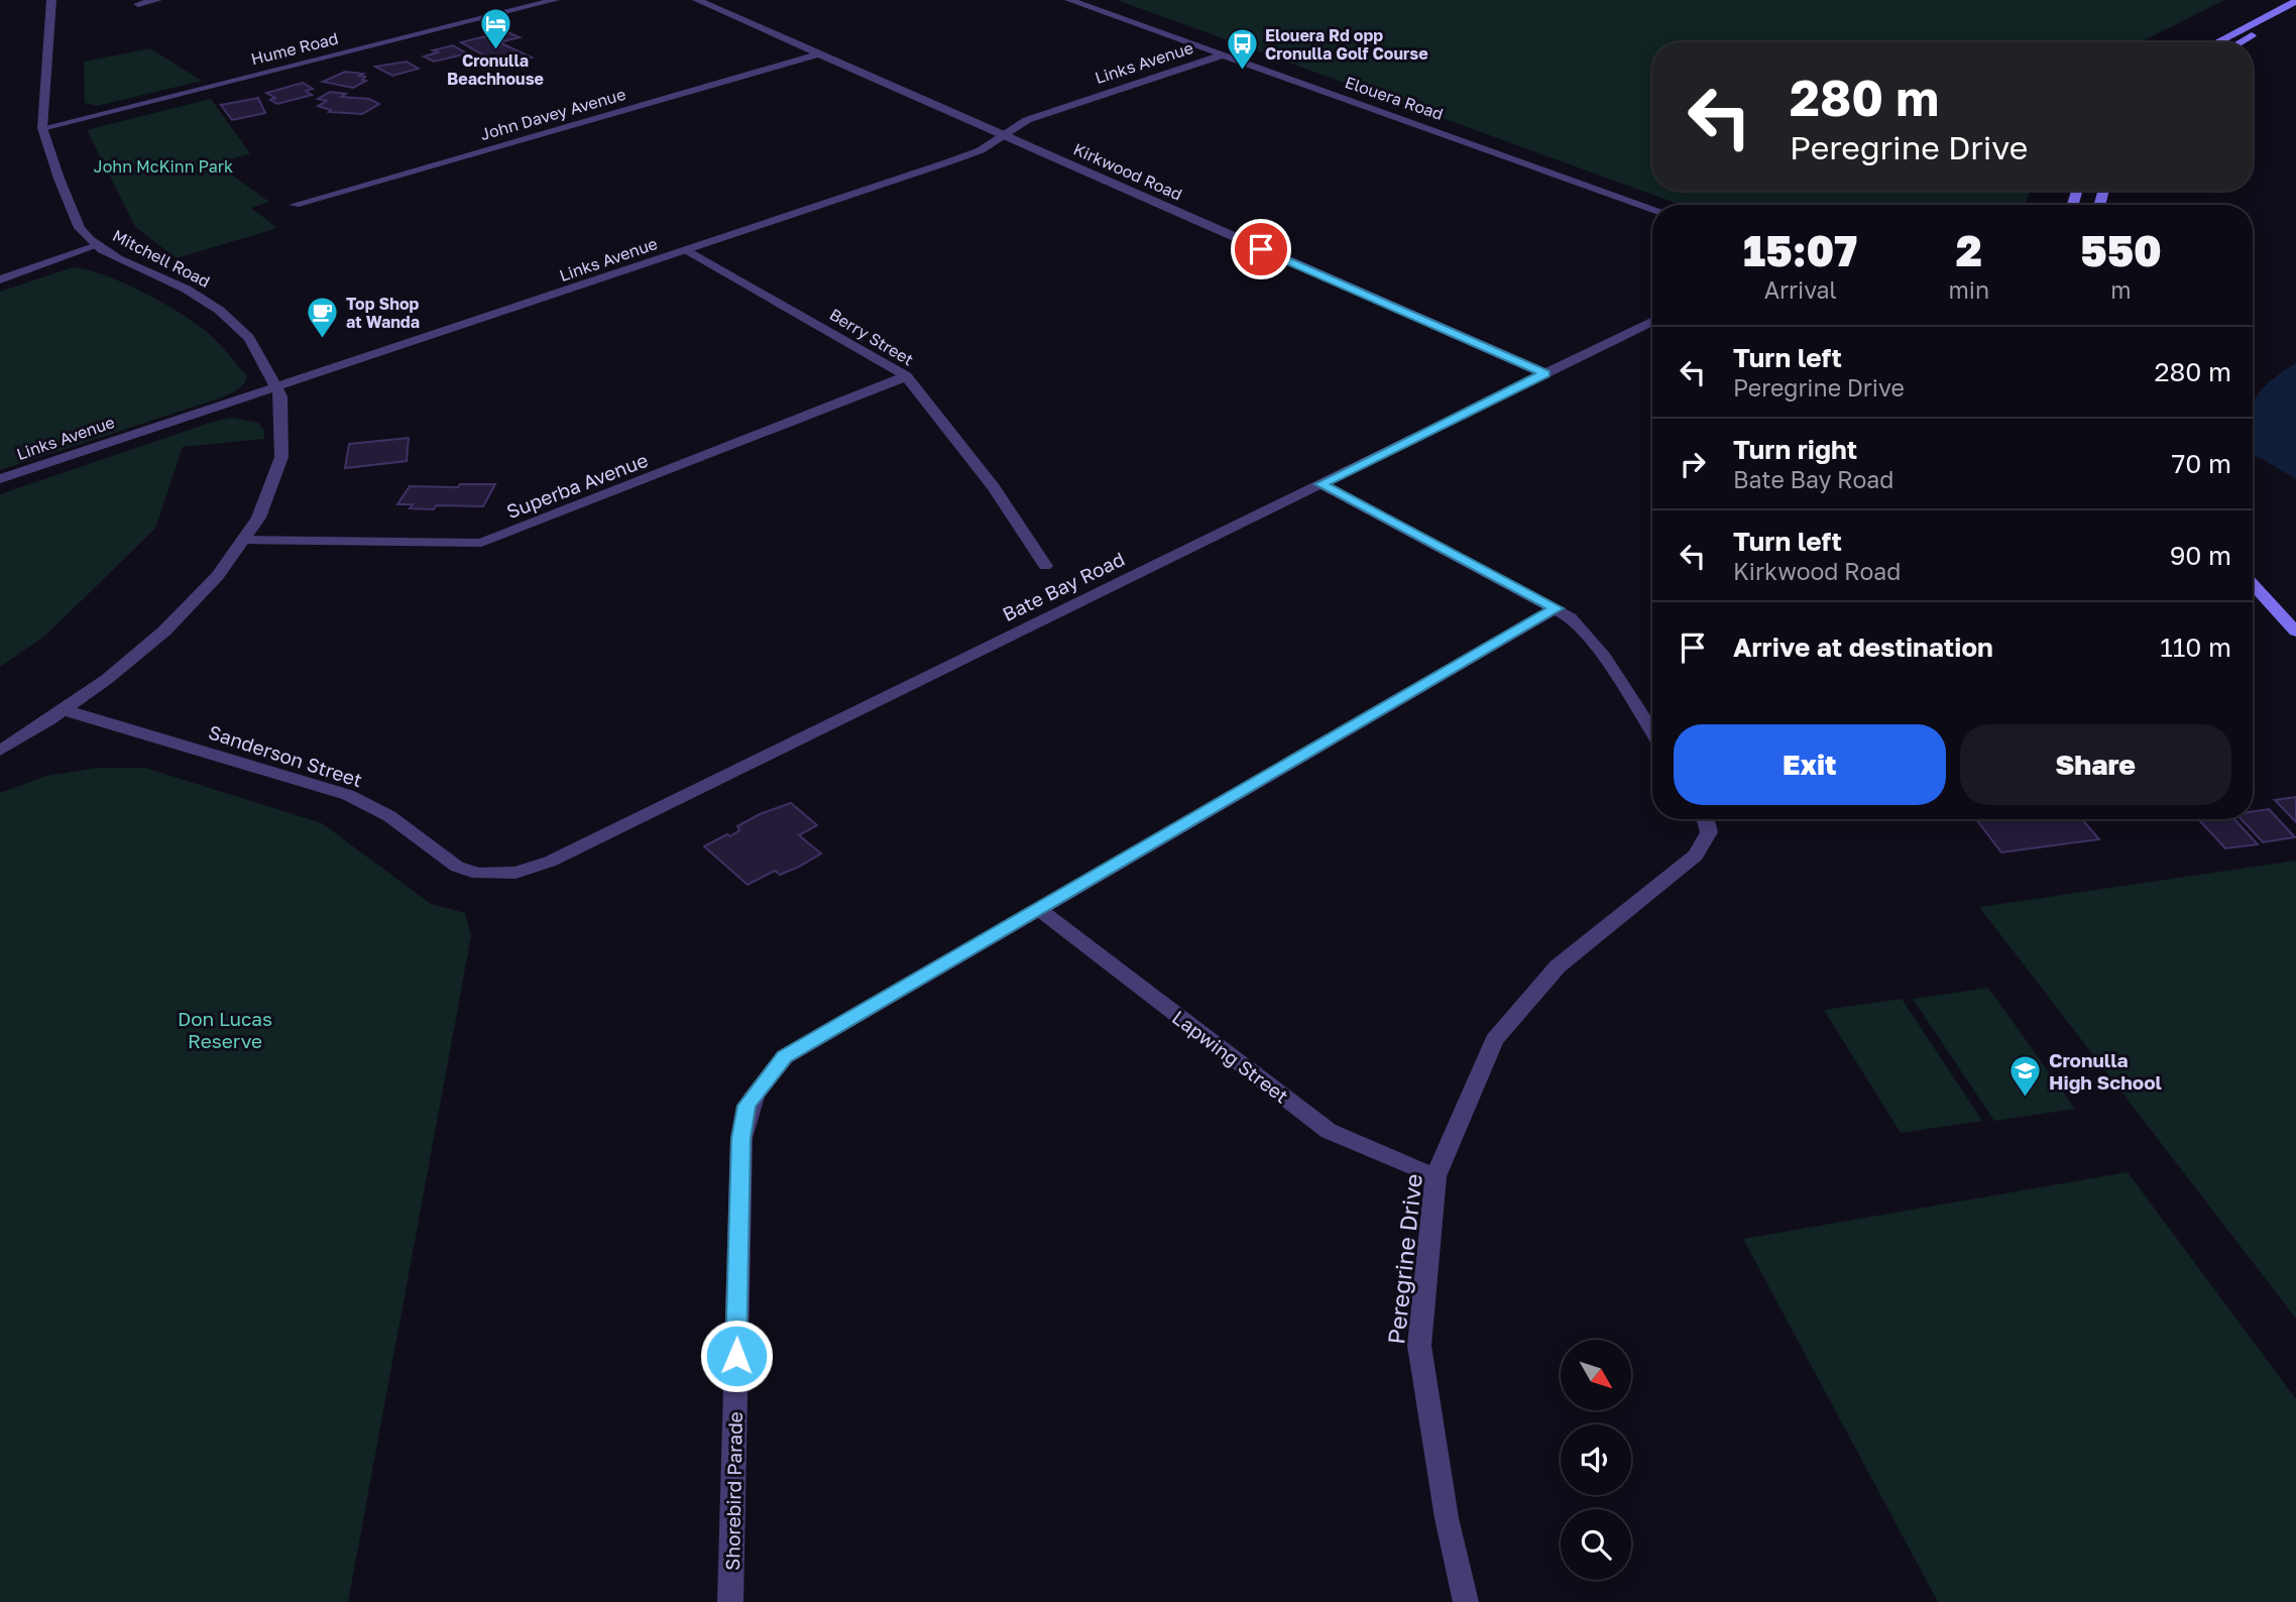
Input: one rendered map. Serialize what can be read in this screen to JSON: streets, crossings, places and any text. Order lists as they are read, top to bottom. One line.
{"streets":{"street":["Hume Road","Links Avenue","Elouera Road","John Davey Avenue","Kirkwood Road","Mitchell Road","Berry Street","Superba Avenue","Bate Bay Road","Sanderson Street","Lapwing Street","Peregrine Drive","Shorebird Parade"]},"crossings":[["Hume Road","Mitchell Road"],["Links Avenue","Elouera Road"],["Links Avenue","Kirkwood Road"],["Links Avenue","Mitchell Road"],["Links Avenue","Berry Street"],["John Davey Avenue","Kirkwood Road"],["Kirkwood Road","Bate Bay Road"],["Mitchell Road","Superba Avenue"],["Mitchell Road","Sanderson Street"],["Berry Street","Superba Avenue"],["Bate Bay Road","Sanderson Street"],["Lapwing Street","Peregrine Drive"],["Lapwing Street","Shorebird Parade"]],"parks":["John McKinn Park","Don Lucas Reserve"],"places":{"hotel":["Cronulla Beachhouse"],"bus stop":["Elouera Rd opp Cronulla Golf Course"],"cafe":["Top Shop at Wanda"],"school or university":["Cronulla High School"]},"north":"bottom right","page":{"turn":["280 m","Peregrine Drive"],"eta":["15:07","Arrival","2","min","550","m"],"list":[{"name":"Turn left","note":"Peregrine Drive","value":"280 m"},{"name":"Turn right","note":"Bate Bay Road","value":"70 m"},{"name":"Turn left","note":"Kirkwood Road","value":"90 m"},{"name":"Arrive at destination","value":"110 m"}],"buttons":["Exit","Share"]}}
